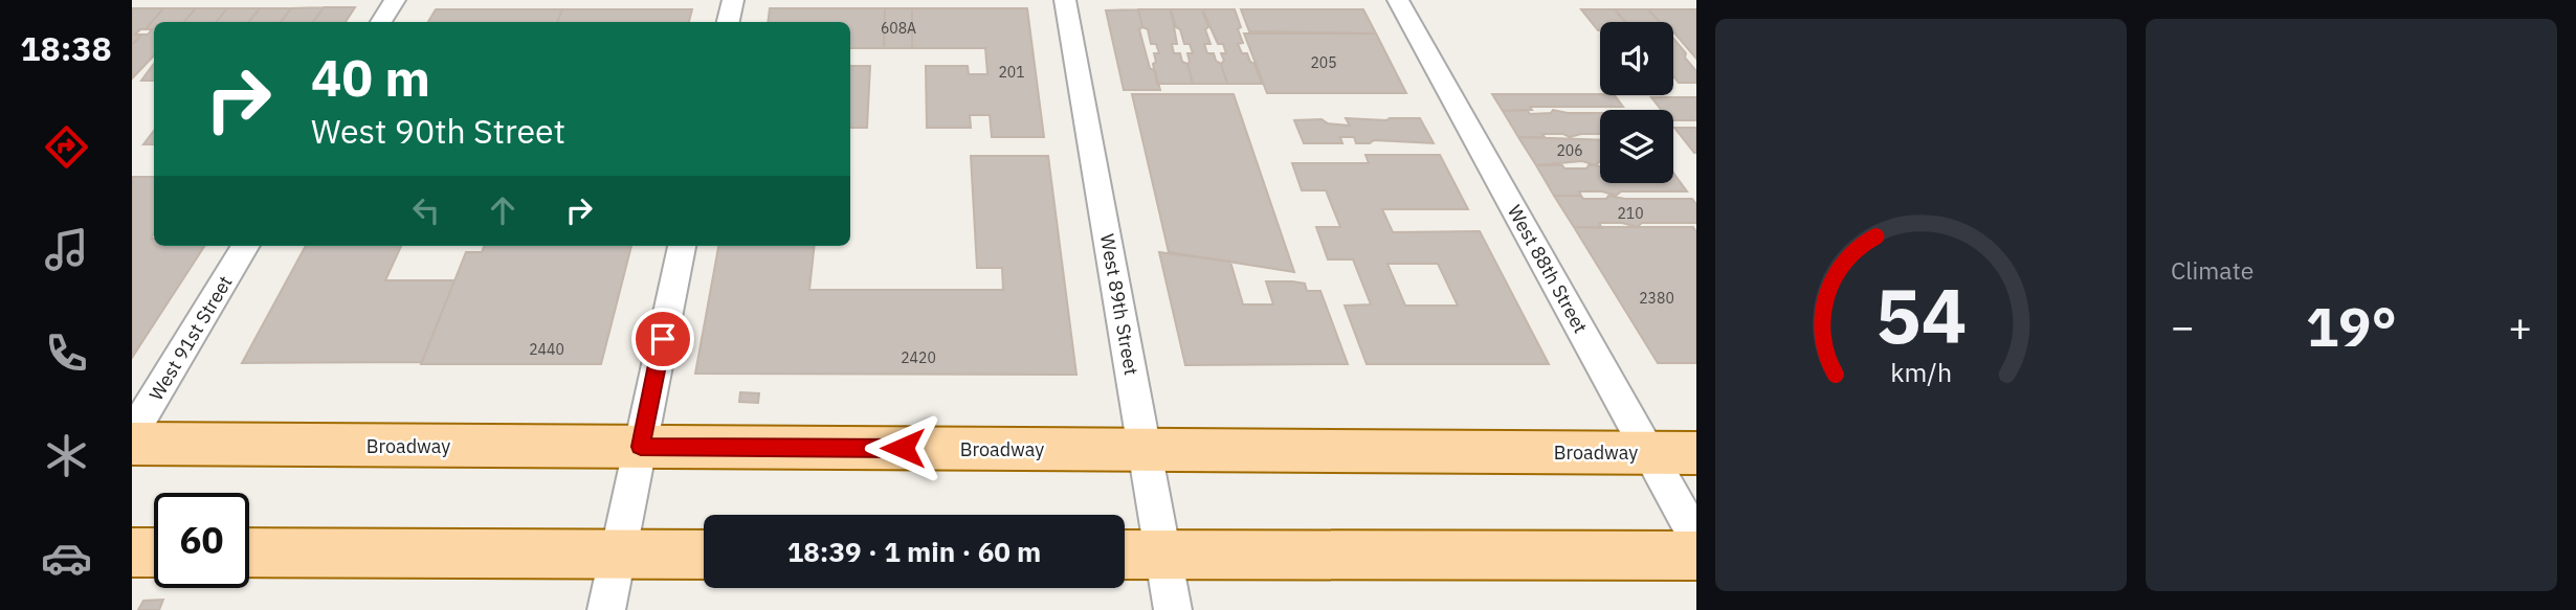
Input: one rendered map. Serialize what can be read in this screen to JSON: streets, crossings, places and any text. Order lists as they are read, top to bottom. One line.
{"streets":{"main road":["Broadway"],"street":["West 88th Street","West 89th Street","West 91st Street"]},"crossings":[["West 88th Street","Broadway"],["West 89th Street","Broadway"]],"house_numbers":["608A","205","201","206","210","2380","2440","2420"],"page":{"tabs":"18:38","tile":"Climate","turn":["40 m","West 90th Street"],"heat":["−","19°","+"],"limit":"60","trip":"18:39 · 1 min · 60 m","gauge":["54","km/h"]}}
